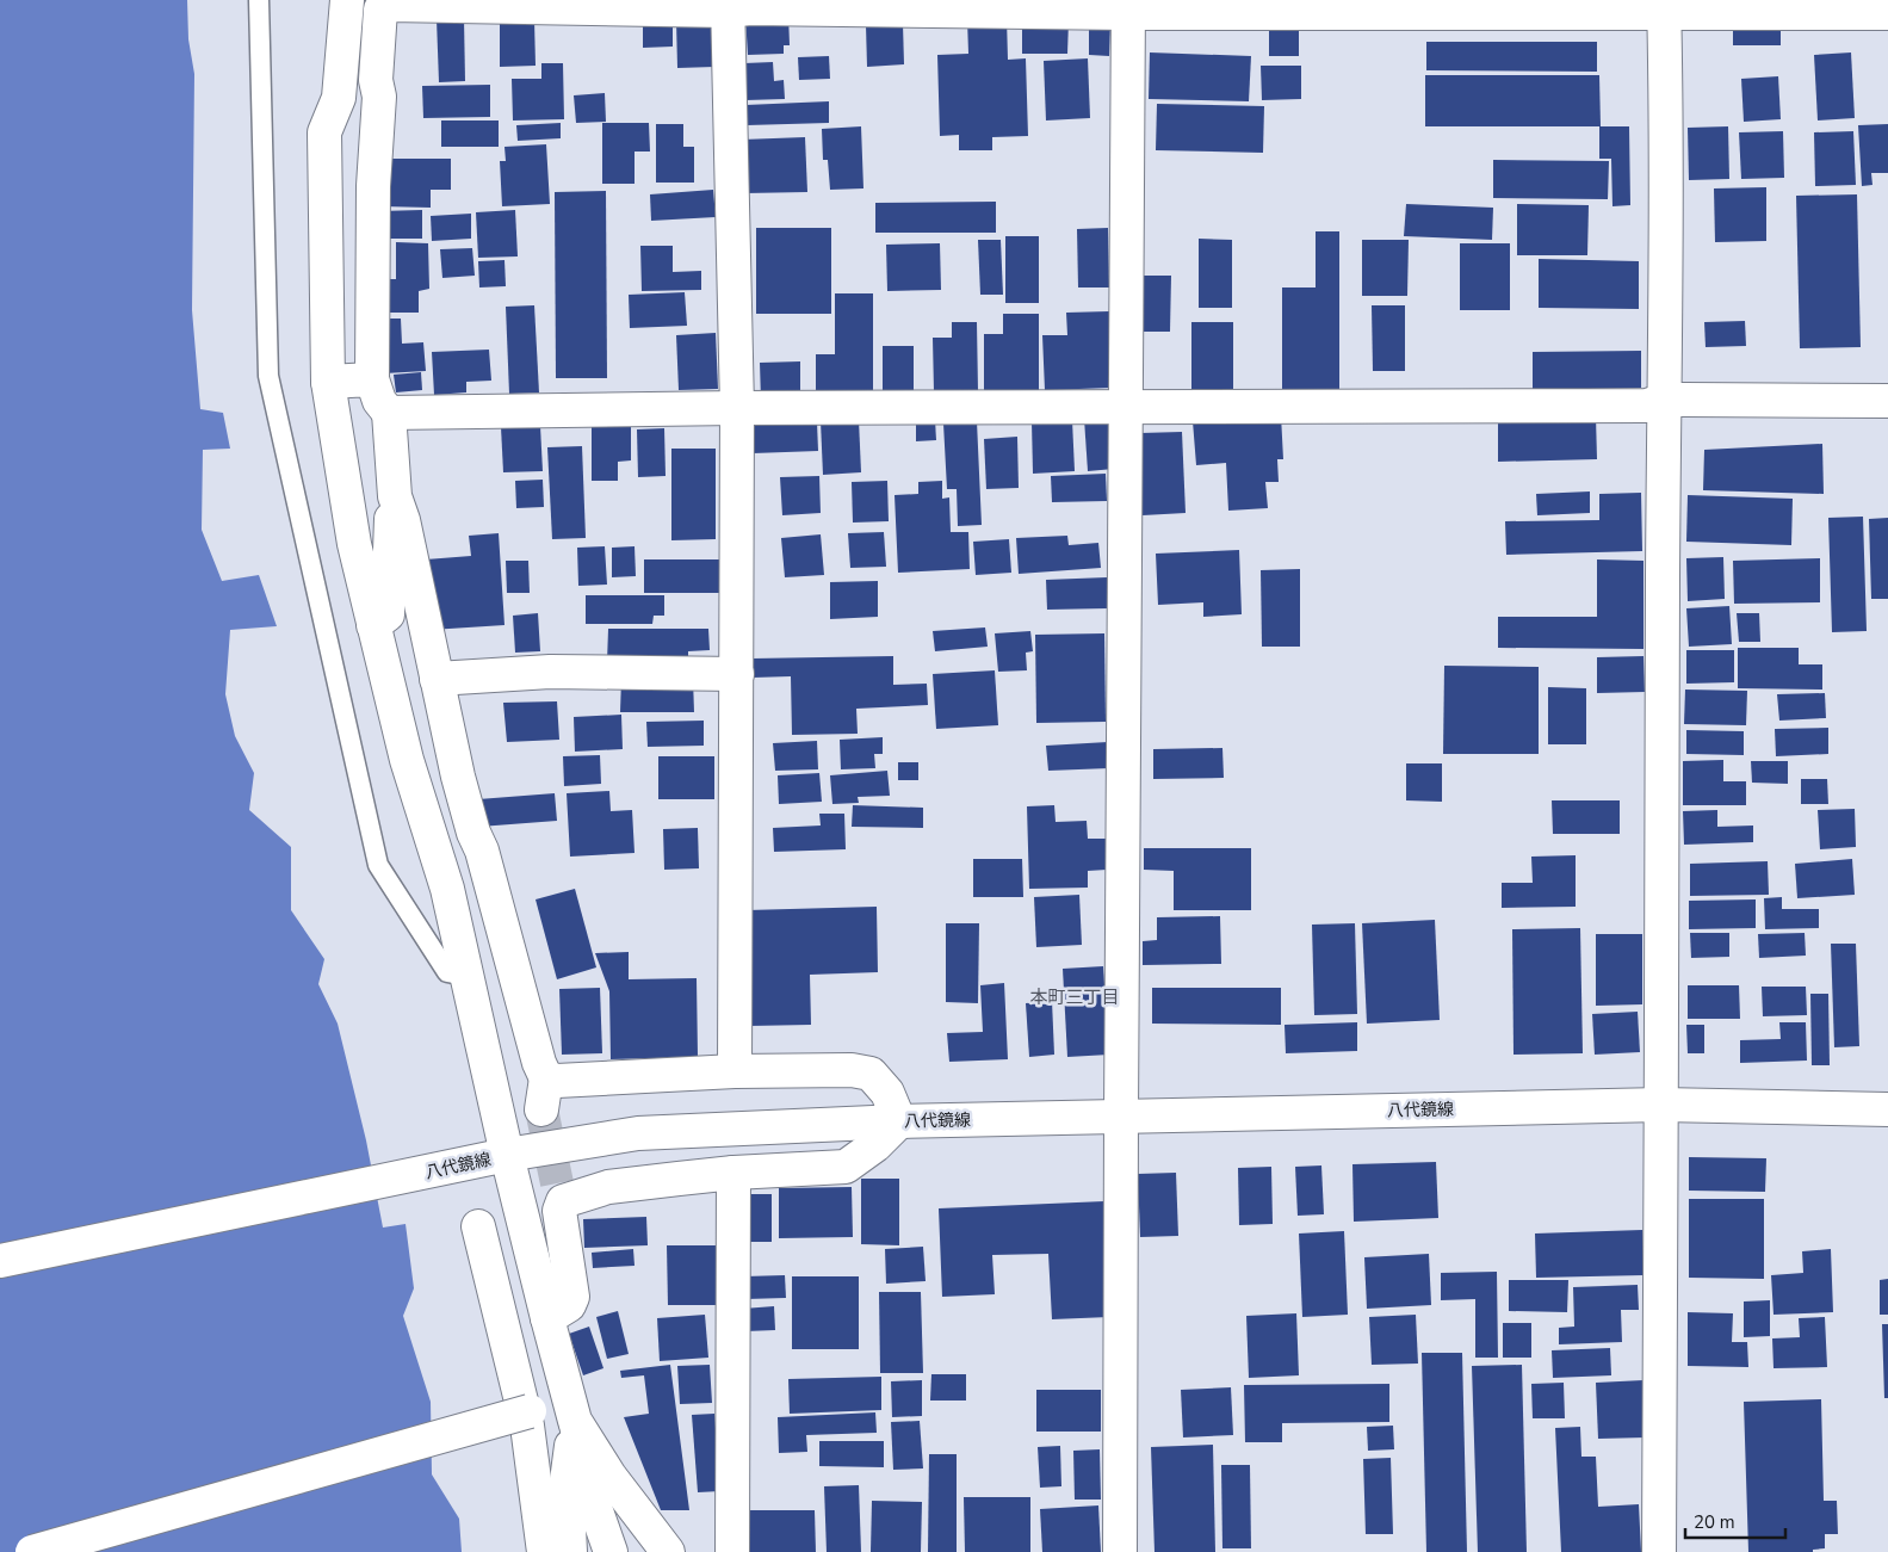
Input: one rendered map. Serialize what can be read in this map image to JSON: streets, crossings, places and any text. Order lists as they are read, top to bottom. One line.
{"streets":{"street":["八代鏡線"]},"districts":["本町三丁目"],"scale_bar":"20 m"}
